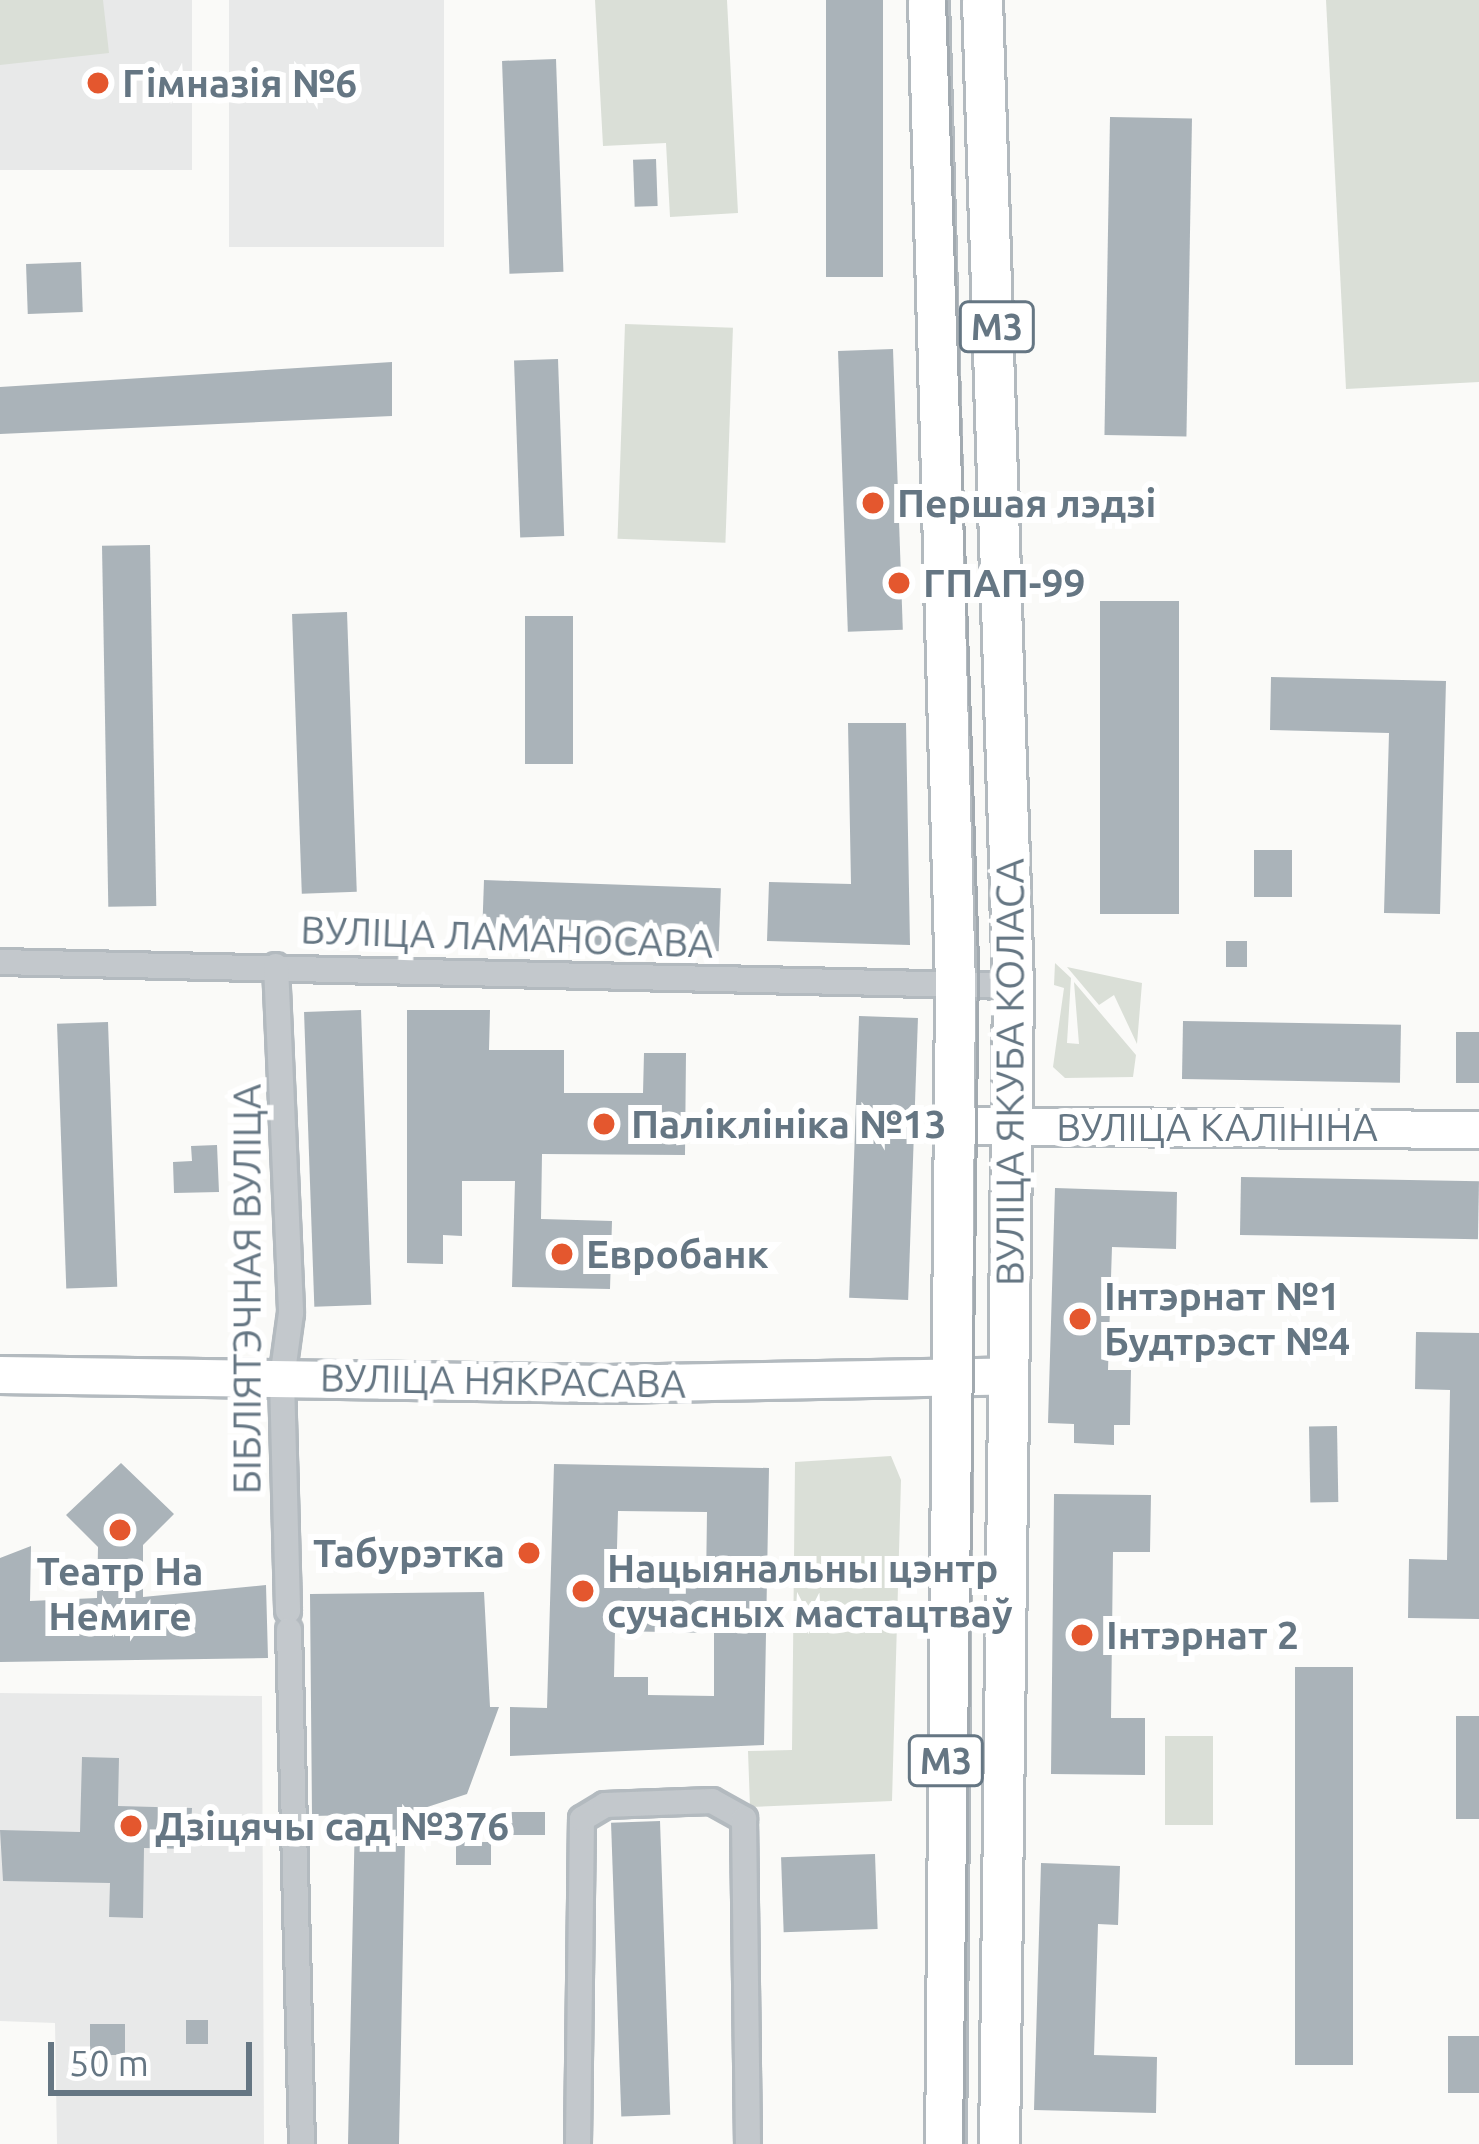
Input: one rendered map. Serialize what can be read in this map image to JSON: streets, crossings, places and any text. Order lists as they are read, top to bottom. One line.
{"streets":{"main road":["М3","ВУЛІЦА ЯКУБА КОЛАСА","ВУЛІЦА КАЛІНІНА","ВУЛІЦА НЯКРАСАВА"],"street":["ВУЛІЦА ЛАМАНОСАВА","БІБЛІЯТЭЧНАЯ ВУЛІЦА"]},"crossings":[["ВУЛІЦА ЛАМАНОСАВА","ВУЛІЦА ЯКУБА КОЛАСА"],["ВУЛІЦА ЛАМАНОСАВА","БІБЛІЯТЭЧНАЯ ВУЛІЦА"],["ВУЛІЦА ЯКУБА КОЛАСА","ВУЛІЦА КАЛІНІНА"],["ВУЛІЦА ЯКУБА КОЛАСА","ВУЛІЦА НЯКРАСАВА"],["БІБЛІЯТЭЧНАЯ ВУЛІЦА","ВУЛІЦА НЯКРАСАВА"]],"places":["Гімназія №6","Першая лэдзі","ГПАП-99","Паліклініка №13","Евробанк","Інтэрнат №1 Будтрэст №4","Театр На Немиге","Табурэтка","Нацыянальны цэнтр сучасных мастацтваў","Інтэрнат 2","Дзіцячы сад №376"],"scale_bar":"50 m"}
